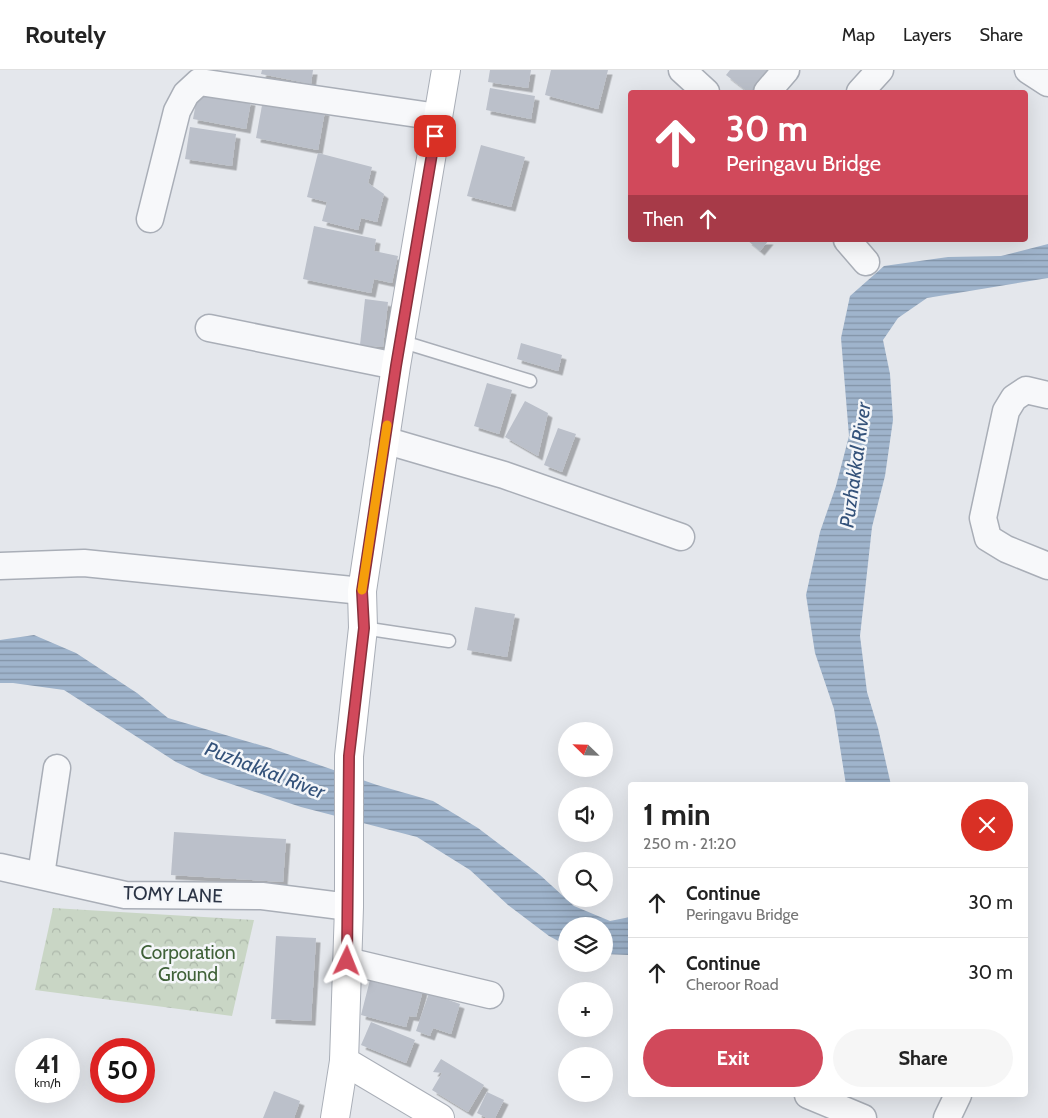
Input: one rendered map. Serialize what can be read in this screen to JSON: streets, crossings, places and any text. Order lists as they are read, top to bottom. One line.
{"streets":{"street":["TOMY LANE"]},"water":["Puzhakkal River"],"parks":["Corporation Ground"],"north":"top left","page":{"header":"Routely","nav":["Map","Layers","Share"],"turn":["30 m","Peringavu Bridge"],"then":"Then","map_buttons":["+","−"],"heading":["1 min","250 m · 21:20"],"list":[{"name":"Continue","note":"Peringavu Bridge","value":"30 m"},{"name":"Continue","note":"Cheroor Road","value":"30 m"}],"buttons":["Exit","Share"],"speed":"41 km/h","limit":"50"}}
